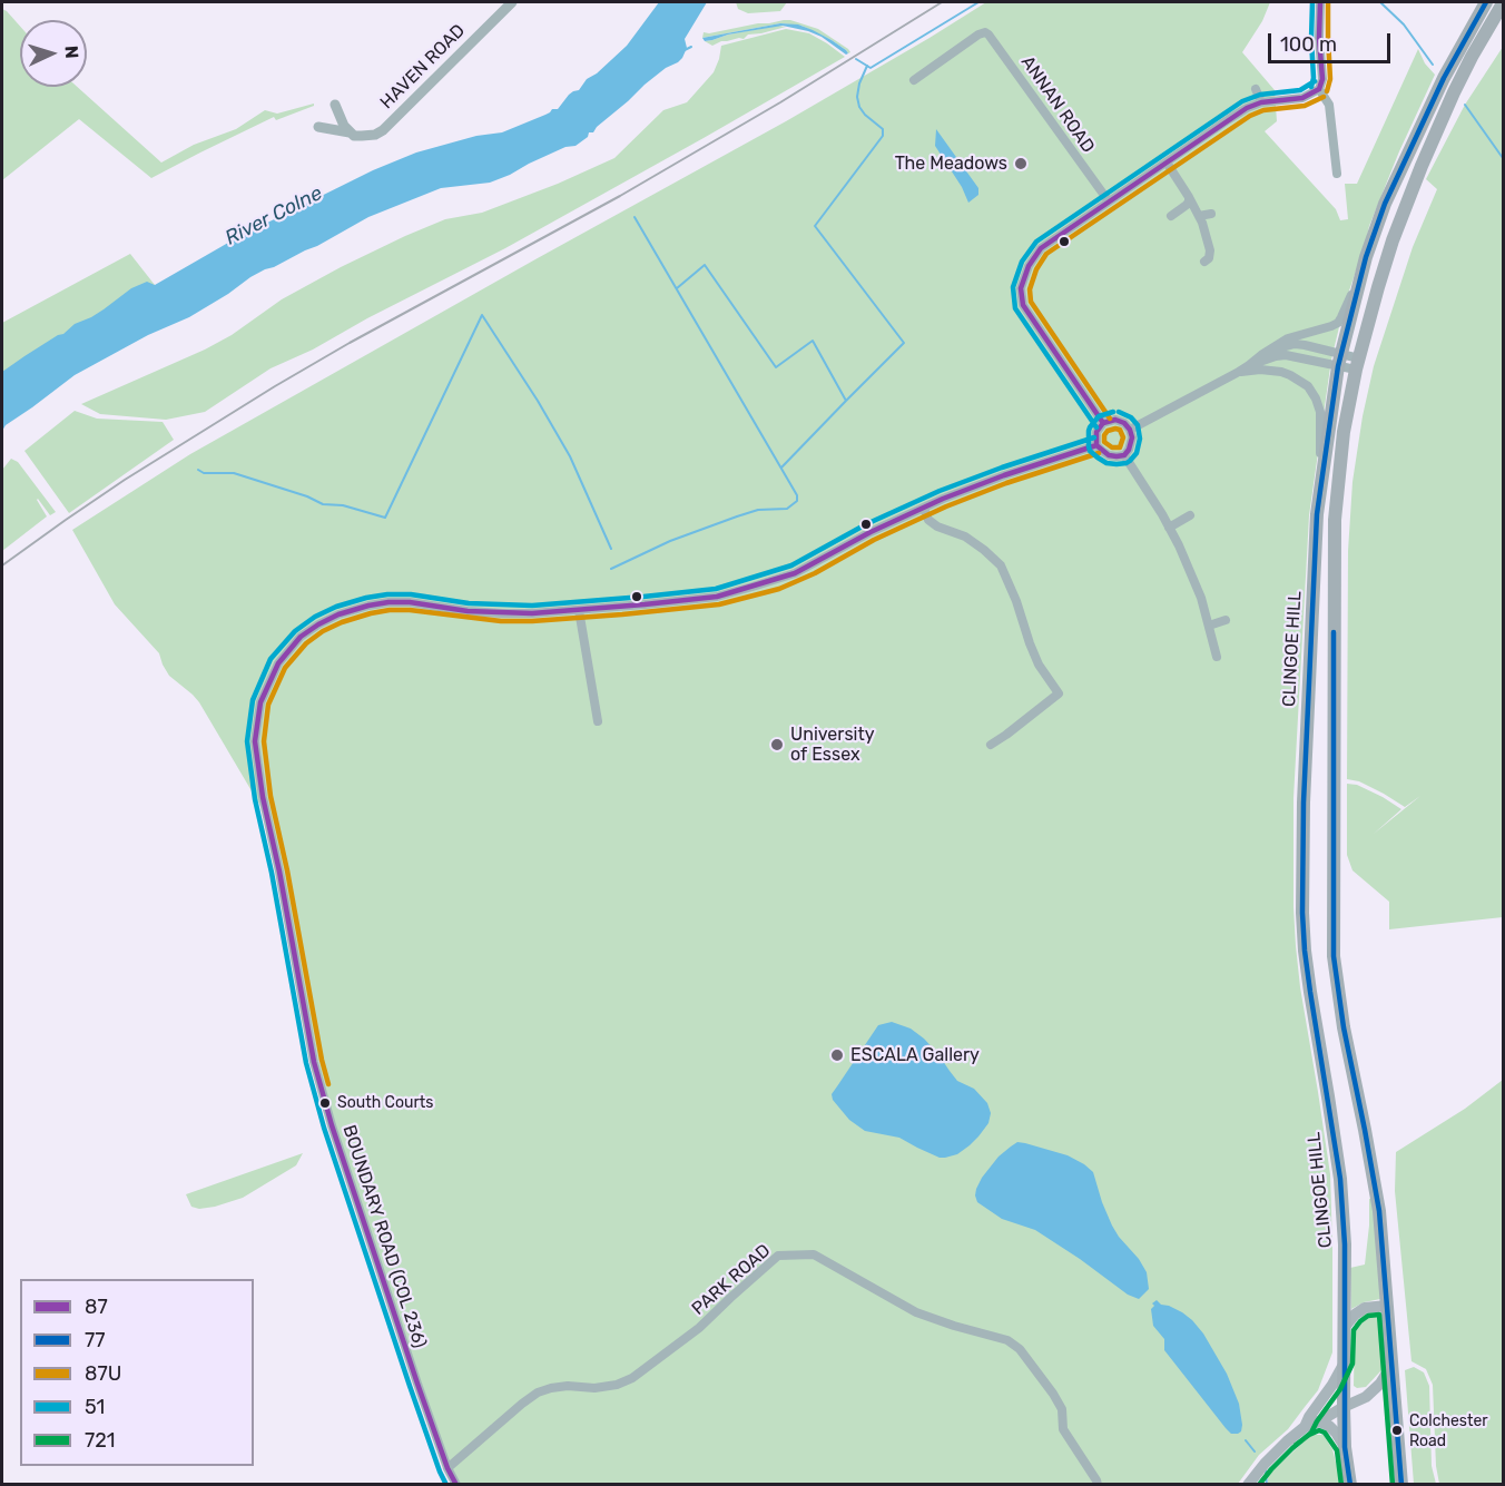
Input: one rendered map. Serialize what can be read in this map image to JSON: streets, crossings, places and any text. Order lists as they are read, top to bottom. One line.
{"streets":{"main road":["CLINGOE HILL"],"street":["HAVEN ROAD","ANNAN ROAD","BOUNDARY ROAD (COL 236)","PARK ROAD"]},"crossings":[["BOUNDARY ROAD (COL 236)","PARK ROAD"]],"water":["River Colne"],"places":["The Meadows","University of Essex","ESCALA Gallery","South Courts","Colchester Road"],"lines":["transit line 87","transit line 77","transit line 87U","transit line 51","transit line 721"],"legend":["87","77","87U","51","721"],"scale_bar":"100 m","north":"right"}
